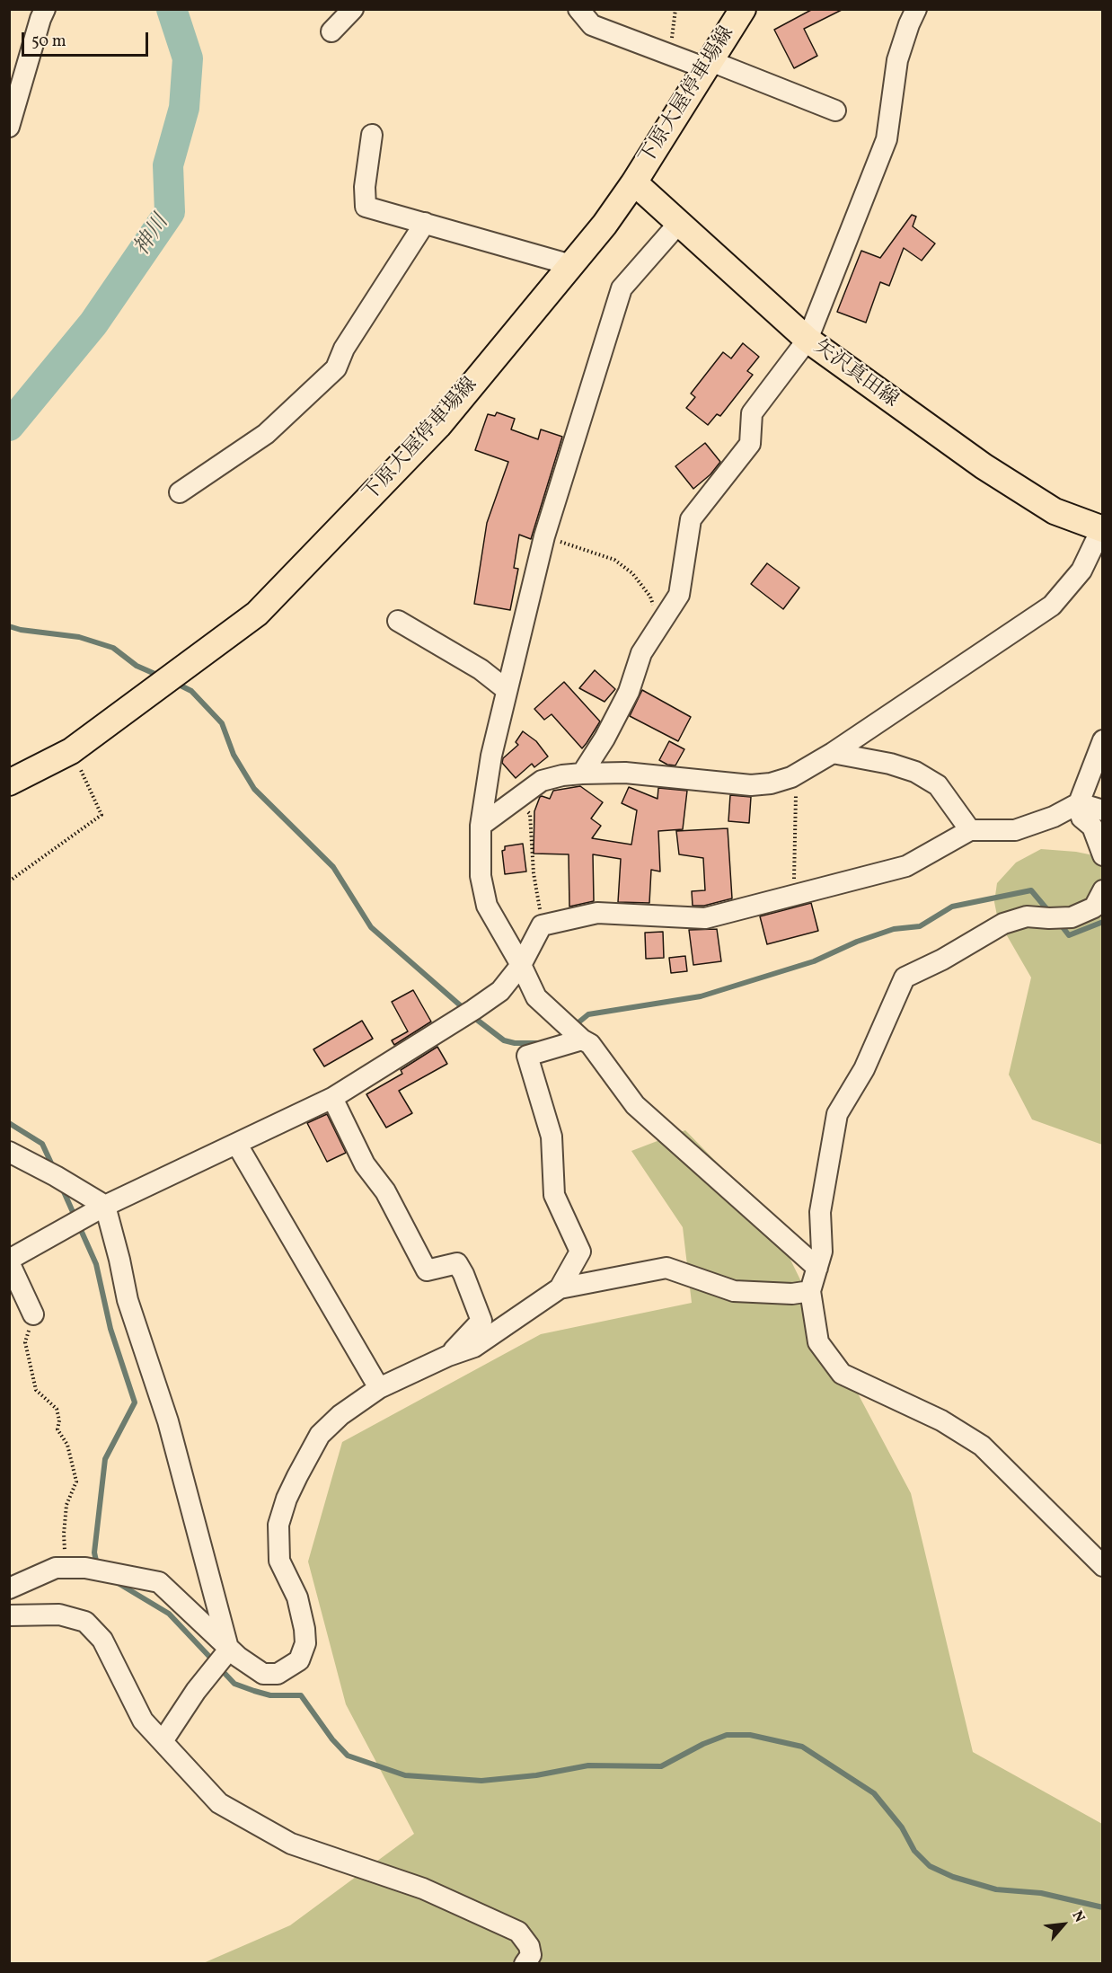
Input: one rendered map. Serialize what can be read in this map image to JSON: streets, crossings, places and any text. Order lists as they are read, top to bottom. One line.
{"streets":{"main road":["下原大屋停車場線","矢沢真田線"]},"crossings":[["下原大屋停車場線","矢沢真田線"]],"water":["神川"],"scale_bar":"50 m","north":"top right"}
